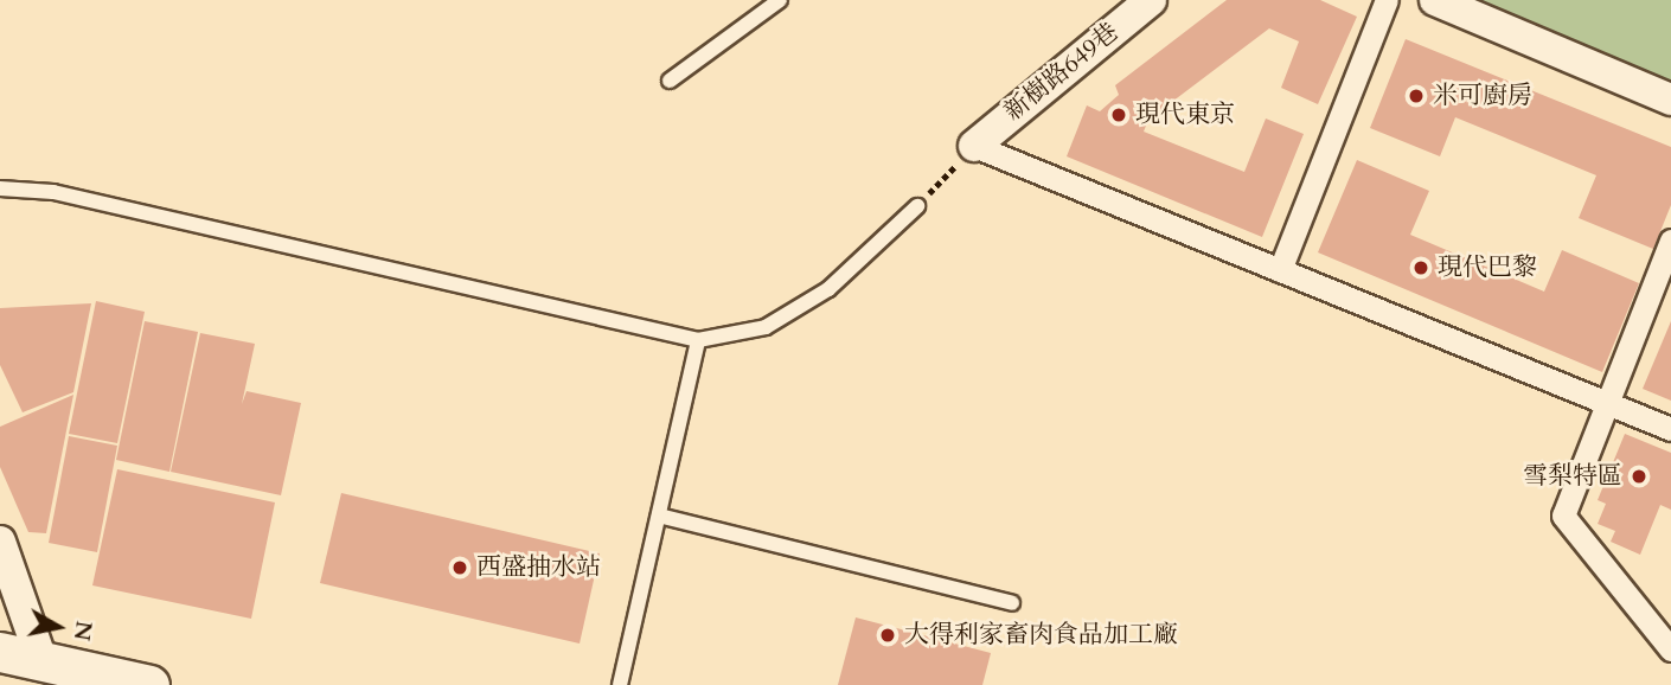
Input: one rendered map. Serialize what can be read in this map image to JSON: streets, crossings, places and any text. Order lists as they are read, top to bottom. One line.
{"streets":{"street":["新樹路649巷"]},"places":["米可廚房","現代東京","現代巴黎","雪梨特區","西盛抽水站","大得利家畜肉食品加工廠"],"north":"right"}
